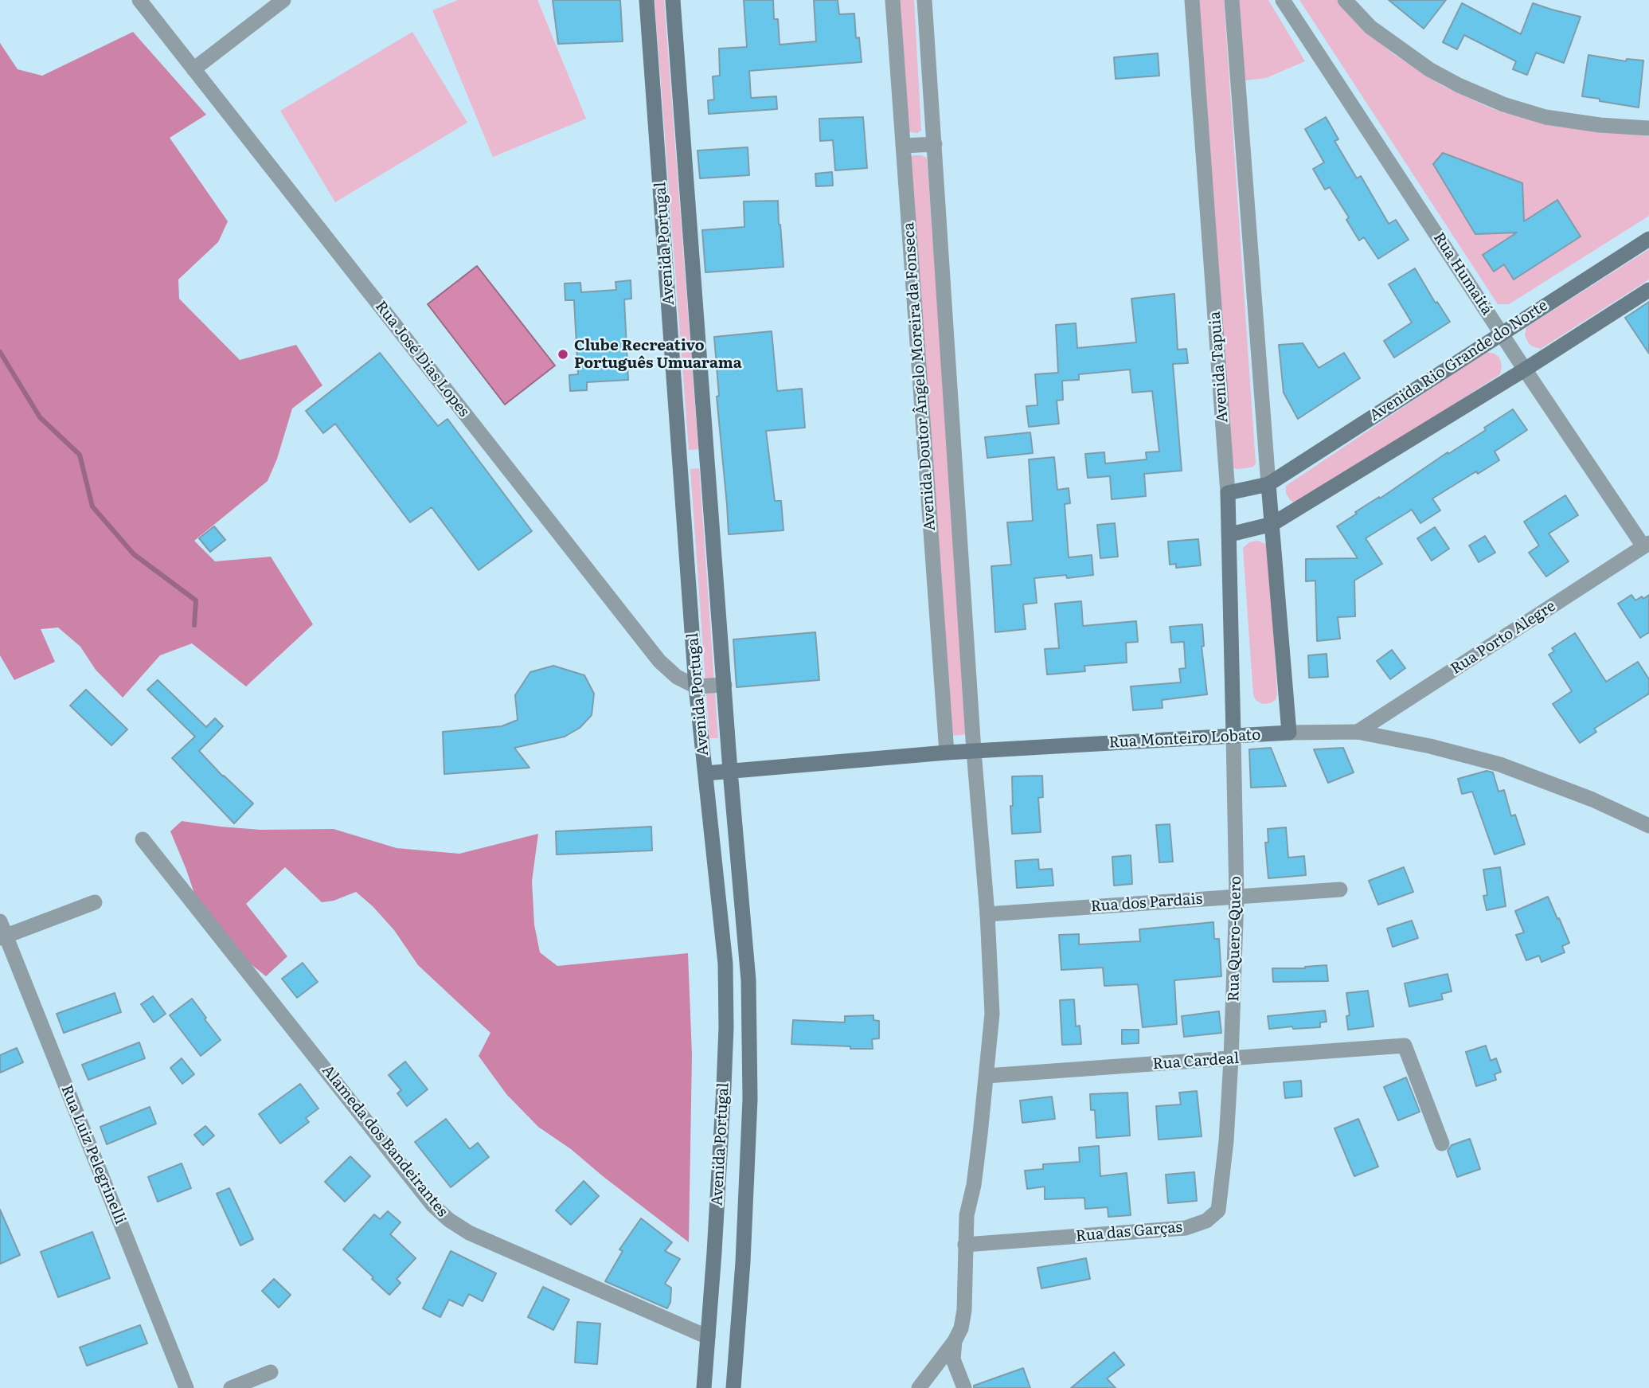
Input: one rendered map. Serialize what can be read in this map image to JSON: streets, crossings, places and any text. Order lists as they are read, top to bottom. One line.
{"streets":{"main road":["Avenida Portugal","Avenida Rio Grande do Norte","Avenida Tapuia","Rua Monteiro Lobato"],"street":["Rua Humaitá","Rua José Dias Lopes","Avenida Doutor Ângelo Moreira da Fonseca","Rua Porto Alegre","Rua dos Pardais","Rua Quero-Quero","Rua Cardeal","Alameda dos Bandeirantes","Rua Luiz Pelegrinelli","Rua das Garças"]},"crossings":[["Avenida Portugal","Rua José Dias Lopes"],["Avenida Portugal","Rua Monteiro Lobato"],["Avenida Portugal","Alameda dos Bandeirantes"],["Rua Humaitá","Avenida Rio Grande do Norte"],["Rua Humaitá","Rua Porto Alegre"],["Avenida Tapuia","Rua Monteiro Lobato"],["Avenida Tapuia","Rua Quero-Quero"],["Avenida Doutor Ângelo Moreira da Fonseca","Rua Monteiro Lobato"],["Avenida Doutor Ângelo Moreira da Fonseca","Rua dos Pardais"],["Avenida Doutor Ângelo Moreira da Fonseca","Rua Cardeal"],["Avenida Doutor Ângelo Moreira da Fonseca","Rua das Garças"],["Rua Porto Alegre","Rua Monteiro Lobato"],["Rua Monteiro Lobato","Rua Quero-Quero"],["Rua dos Pardais","Rua Quero-Quero"],["Rua Quero-Quero","Rua Cardeal"],["Rua Quero-Quero","Rua das Garças"]],"places":["Clube Recreativo Português Umuarama"]}
